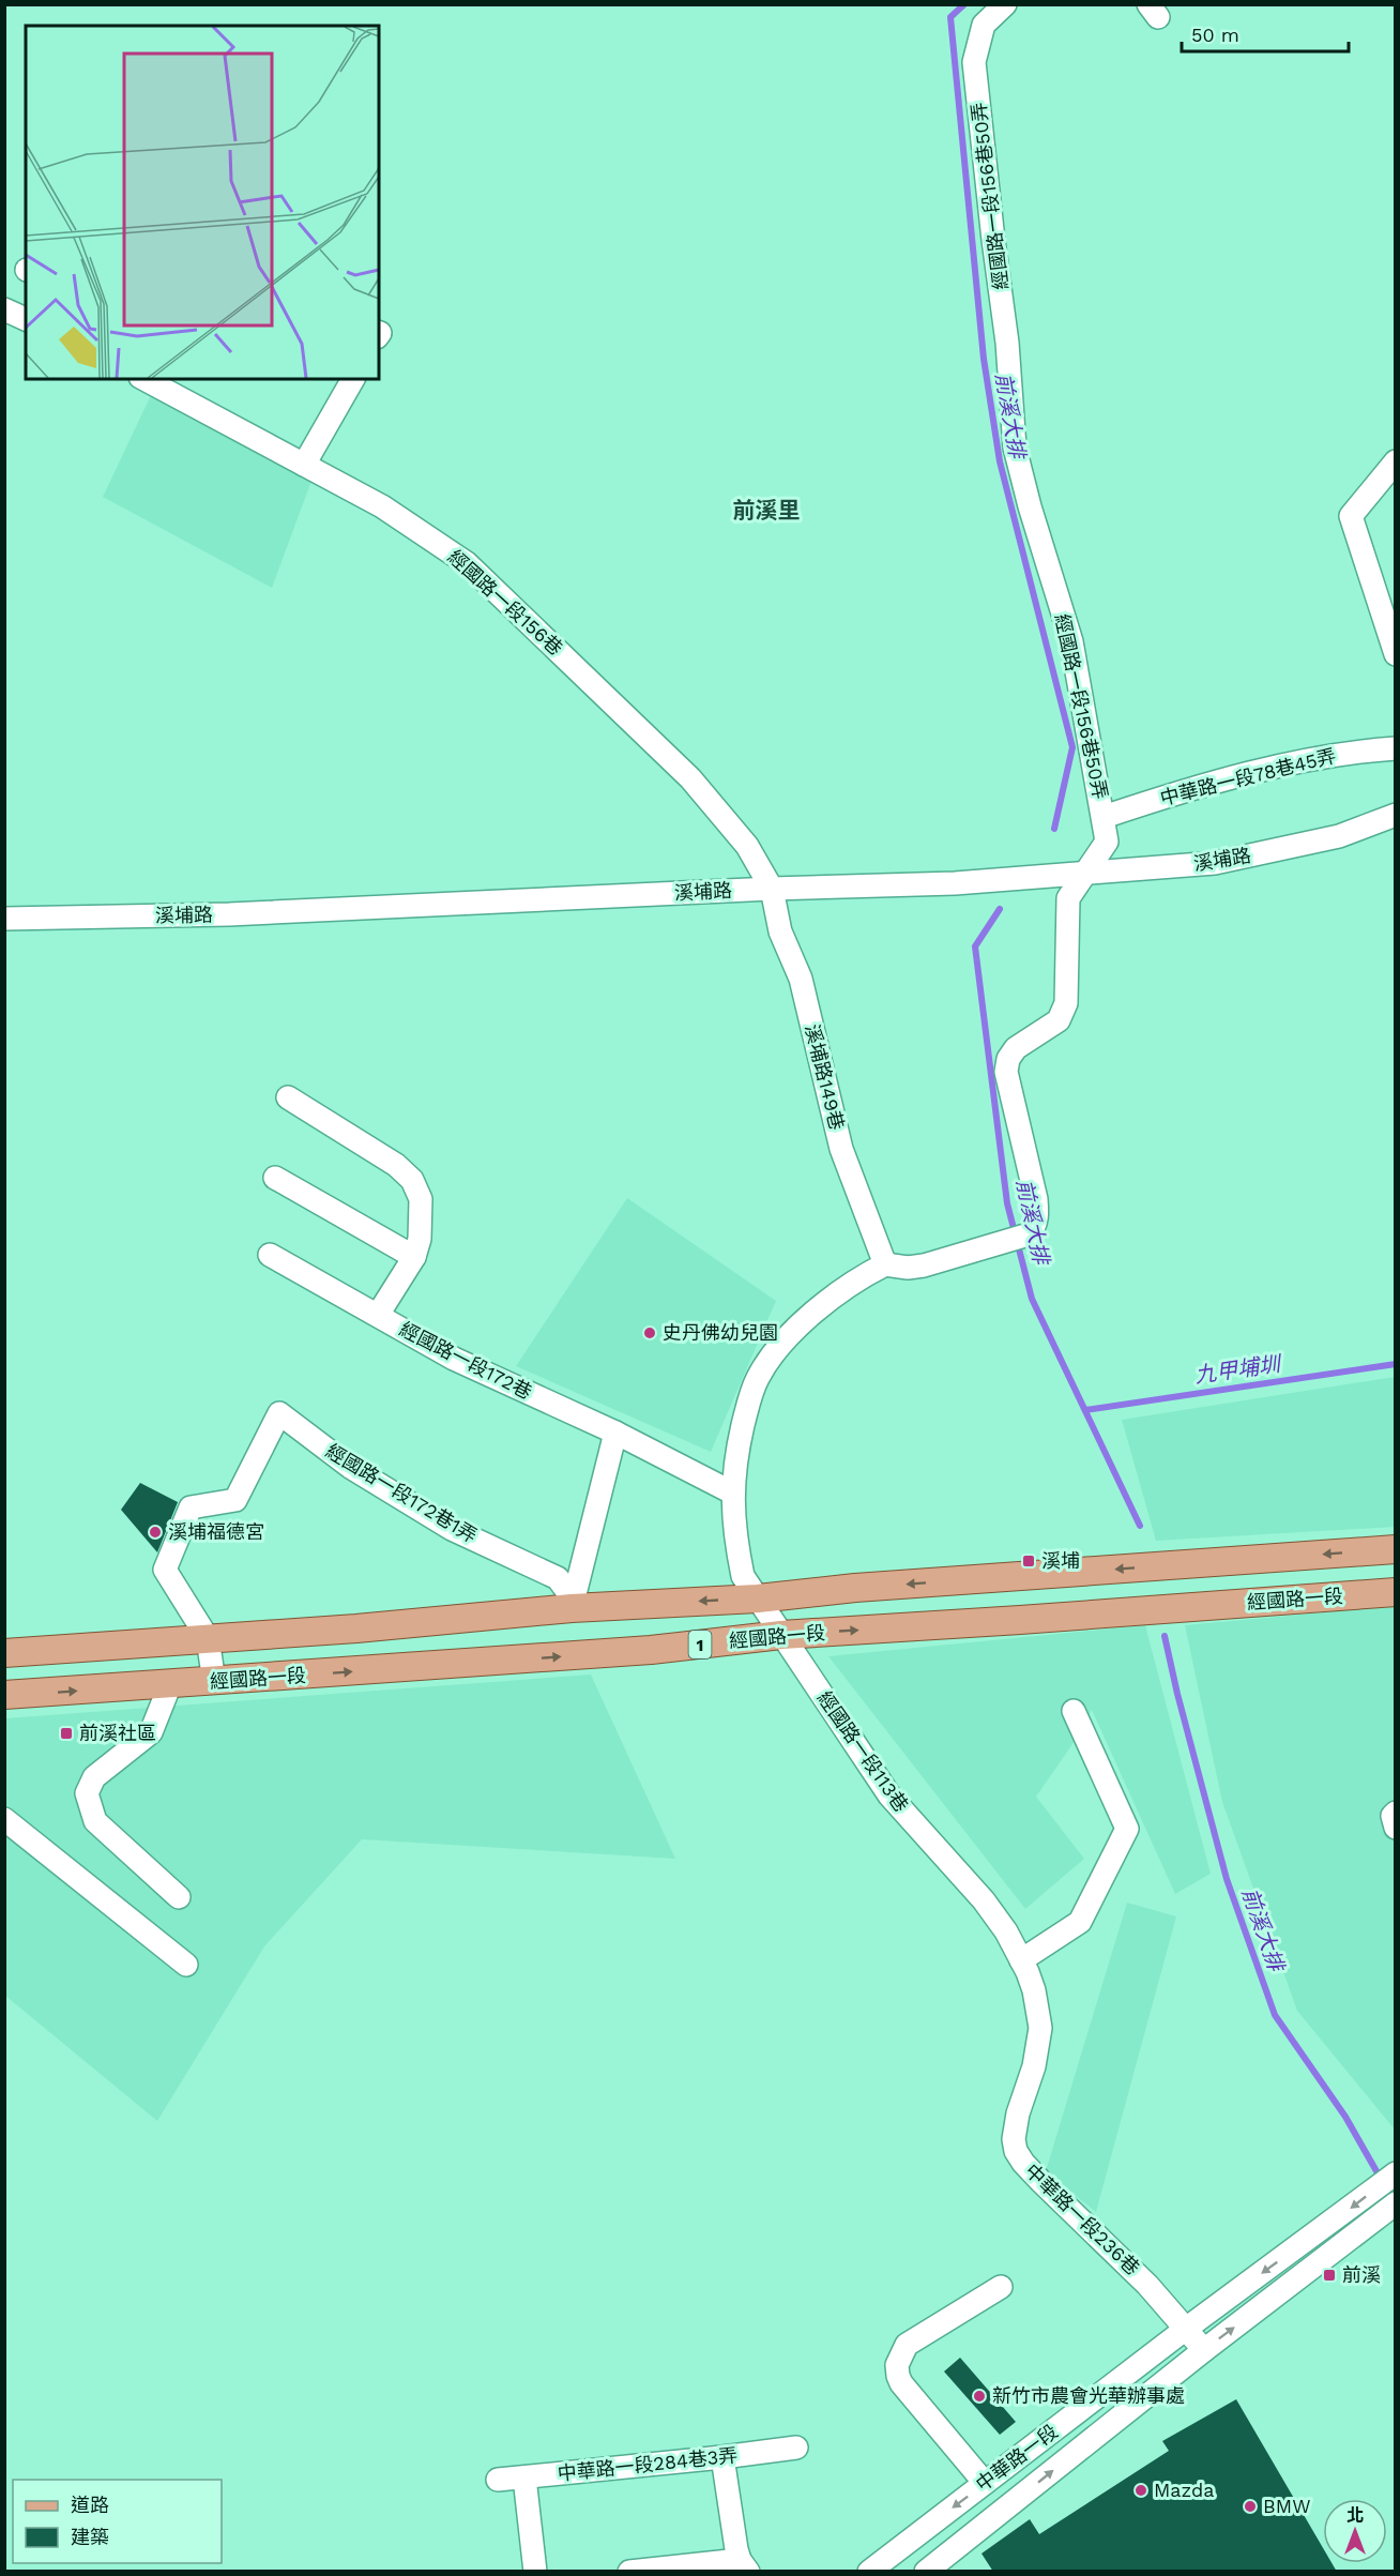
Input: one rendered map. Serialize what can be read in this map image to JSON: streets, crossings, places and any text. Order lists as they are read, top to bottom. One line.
{"streets":{"main road":["經國路一段","1"],"street":["經國路一段156巷50弄","經國路一段156巷","中華路一段78巷45弄","溪埔路","溪埔路149巷","經國路一段172巷","經國路一段172巷1弄","經國路一段113巷","中華路一段236巷","中華路一段","中華路一段284巷3弄"]},"crossings":[["經國路一段156巷50弄","中華路一段78巷45弄"],["經國路一段156巷50弄","溪埔路"],["經國路一段156巷50弄","溪埔路149巷"],["經國路一段156巷","溪埔路"],["經國路一段156巷","溪埔路149巷"],["溪埔路","溪埔路149巷"],["經國路一段172巷1弄","經國路一段"],["經國路一段","經國路一段113巷"],["經國路一段113巷","中華路一段236巷"],["中華路一段236巷","中華路一段"]],"districts":["前溪里"],"water":["前溪大排","九甲埔圳"],"places":{"other":["史丹佛幼兒園","溪埔福德宮","新竹市農會光華辦事處","Mazda","BMW"],"transit":["溪埔","前溪社區","前溪"]},"legend":["道路","建築"],"scale_bar":"50 m","north":"top"}
